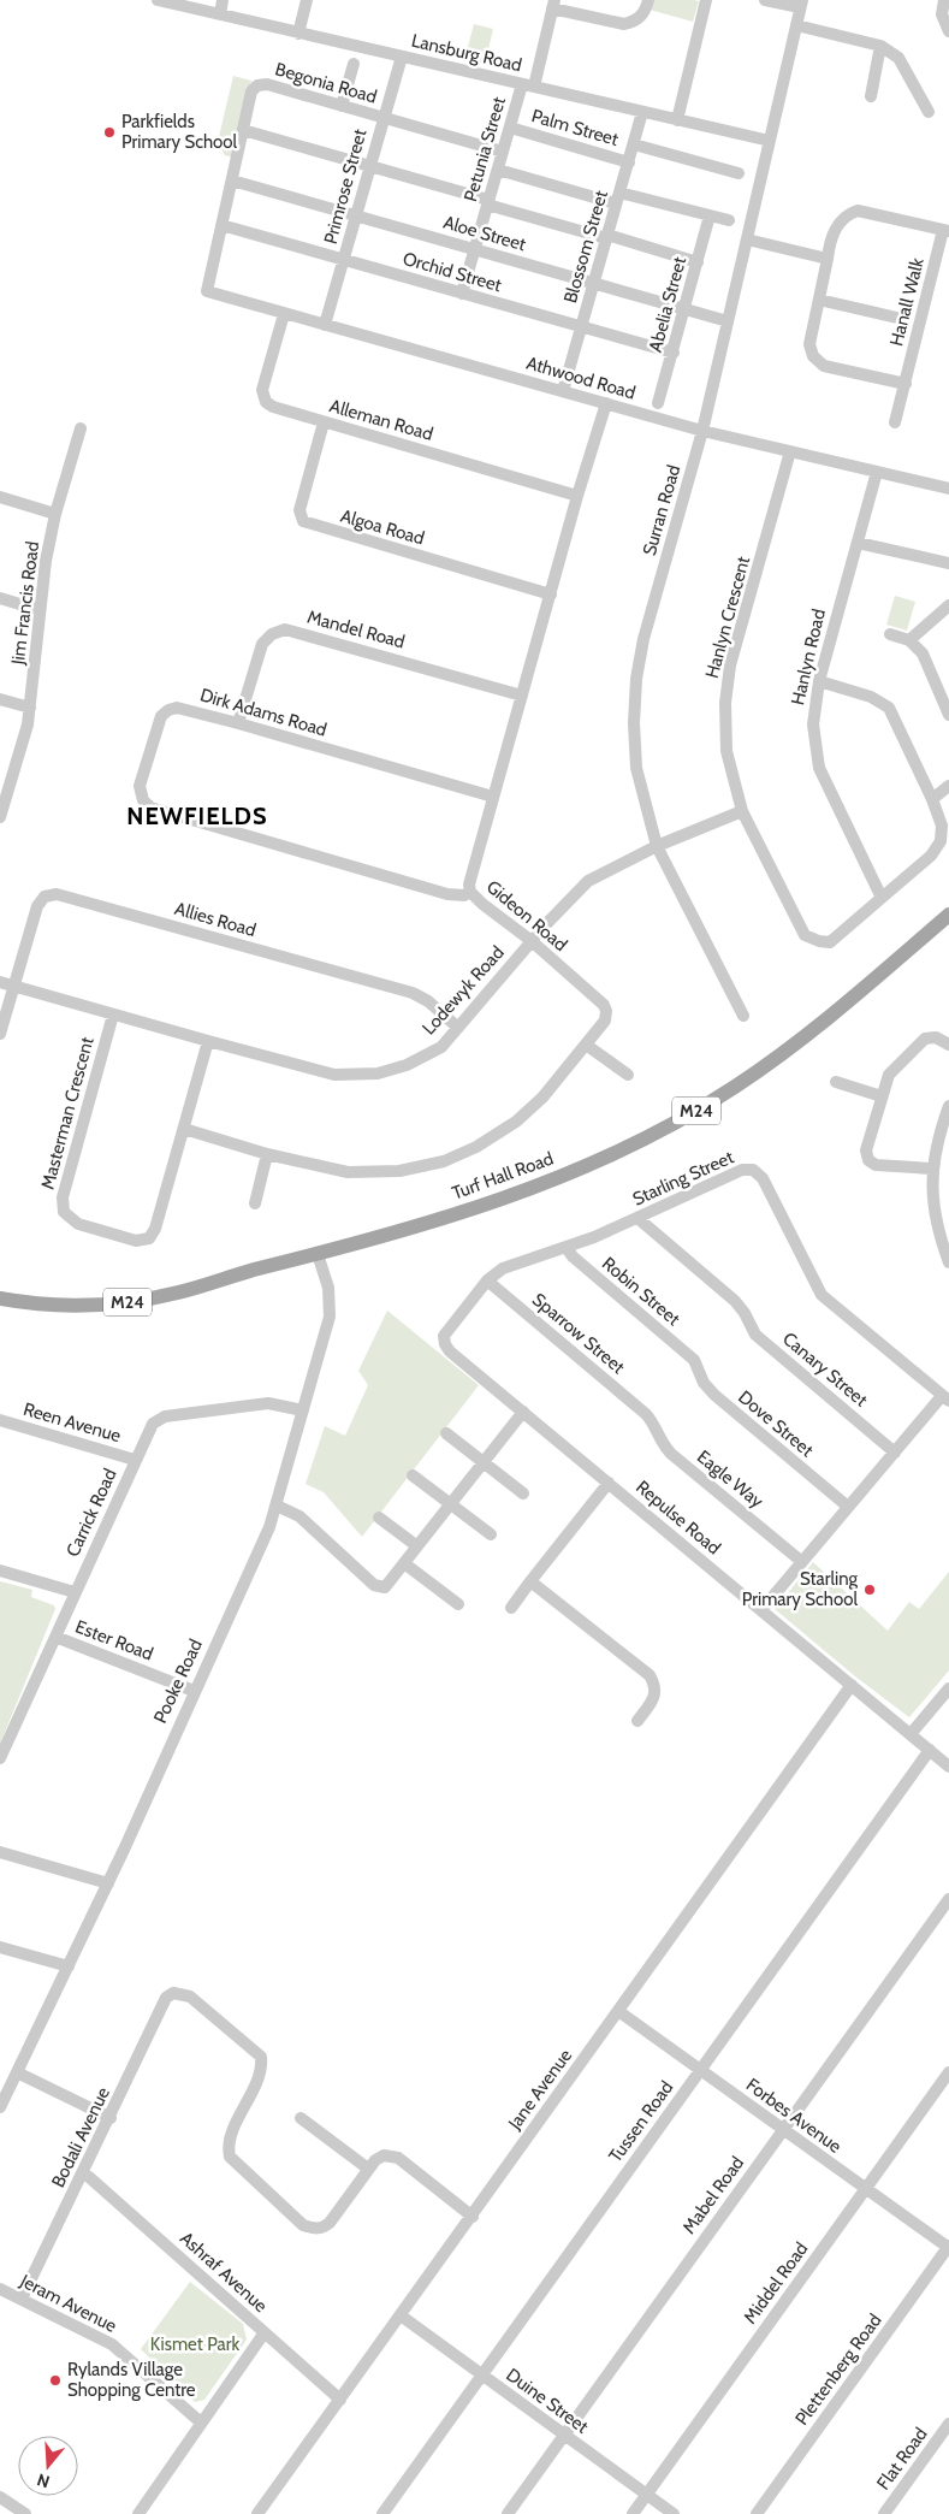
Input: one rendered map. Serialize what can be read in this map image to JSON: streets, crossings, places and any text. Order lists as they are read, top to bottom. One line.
{"streets":{"main road":["M24","Turf Hall Road"],"street":["Lansburg Road","Begonia Road","Palm Street","Petunia Street","Primrose Street","Aloe Street","Blossom Street","Orchid Street","Hanall Walk","Abelia Street","Athwood Road","Alleman Road","Surran Road","Algoa Road","Jim Francis Road","Hanlyn Crescent","Mandel Road","Hanlyn Road","Dirk Adams Road","Gideon Road","Allies Road","Lodewyk Road","Masterman Crescent","Starling Street","Robin Street","Sparrow Street","Canary Street","Reen Avenue","Dove Street","Eagle Way","Carrick Road","Repulse Road","Ester Road","Pooke Road","Jane Avenue","Forbes Avenue","Tussen Road","Bodali Avenue","Mabel Road","Ashraf Avenue","Middel Road","Jeram Avenue","Plettenberg Road","Duine Street","Flat Road"]},"crossings":[["Lansburg Road","Petunia Street"],["Lansburg Road","Primrose Street"],["Lansburg Road","Blossom Street"],["Lansburg Road","Surran Road"],["Begonia Road","Petunia Street"],["Begonia Road","Primrose Street"],["Begonia Road","Aloe Street"],["Begonia Road","Orchid Street"],["Begonia Road","Athwood Road"],["Palm Street","Petunia Street"],["Palm Street","Blossom Street"],["Petunia Street","Aloe Street"],["Petunia Street","Orchid Street"],["Primrose Street","Aloe Street"],["Primrose Street","Orchid Street"],["Primrose Street","Athwood Road"],["Aloe Street","Blossom Street"],["Aloe Street","Abelia Street"],["Aloe Street","Surran Road"],["Blossom Street","Orchid Street"],["Blossom Street","Athwood Road"],["Orchid Street","Abelia Street"],["Athwood Road","Alleman Road"],["Athwood Road","Surran Road"],["Athwood Road","Hanlyn Crescent"],["Athwood Road","Hanlyn Road"],["Athwood Road","Gideon Road"],["Alleman Road","Algoa Road"],["Alleman Road","Gideon Road"],["Surran Road","Lodewyk Road"],["Algoa Road","Gideon Road"],["Hanlyn Crescent","Hanlyn Road"],["Hanlyn Crescent","Lodewyk Road"],["Mandel Road","Dirk Adams Road"],["Mandel Road","Gideon Road"],["Dirk Adams Road","Gideon Road"],["Gideon Road","Lodewyk Road"],["Gideon Road","Masterman Crescent"],["Allies Road","Lodewyk Road"],["Lodewyk Road","Masterman Crescent"],["Turf Hall Road","Pooke Road"],["Starling Street","Robin Street"],["Starling Street","Sparrow Street"],["Starling Street","Canary Street"],["Starling Street","Dove Street"],["Starling Street","Eagle Way"],["Starling Street","Repulse Road"],["Robin Street","Dove Street"],["Sparrow Street","Eagle Way"],["Reen Avenue","Carrick Road"],["Carrick Road","Ester Road"],["Carrick Road","Pooke Road"],["Repulse Road","Jane Avenue"],["Repulse Road","Tussen Road"],["Ester Road","Pooke Road"],["Jane Avenue","Forbes Avenue"],["Jane Avenue","Ashraf Avenue"],["Jane Avenue","Duine Street"],["Forbes Avenue","Tussen Road"],["Forbes Avenue","Mabel Road"],["Forbes Avenue","Middel Road"],["Forbes Avenue","Plettenberg Road"],["Tussen Road","Duine Street"],["Bodali Avenue","Ashraf Avenue"],["Bodali Avenue","Jeram Avenue"],["Mabel Road","Duine Street"],["Middel Road","Duine Street"]],"districts":["NEWFIELDS"],"parks":["Kismet Park"],"places":["Parkfields Primary School","Starling Primary School","Rylands Village Shopping Centre"],"north":"bottom"}
